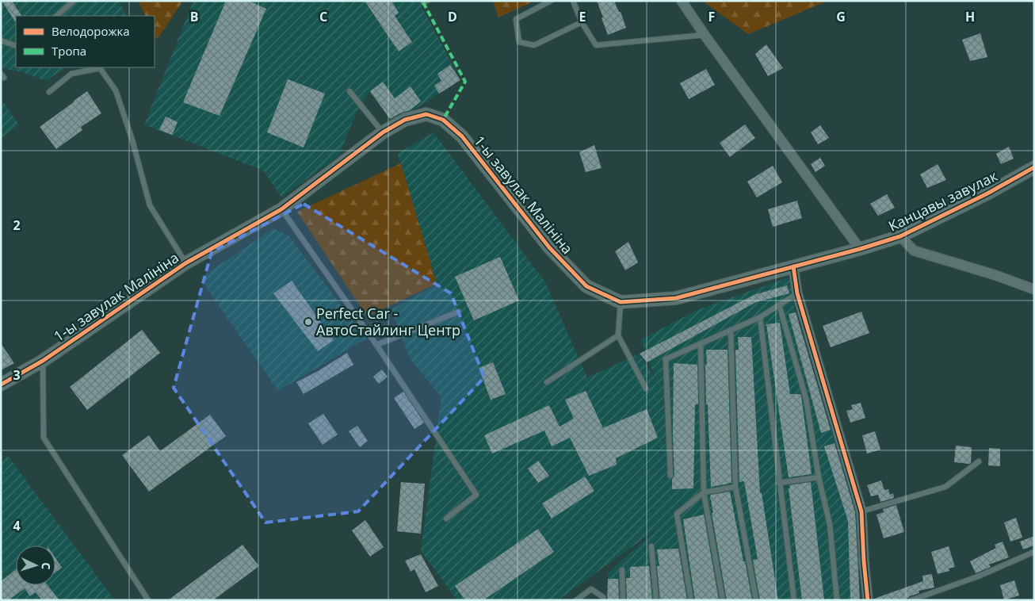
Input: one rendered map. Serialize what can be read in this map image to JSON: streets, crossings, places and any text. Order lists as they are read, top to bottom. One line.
{"streets":{"street":["1-ы завулак Малініна","Канцавы завулак"]},"crossings":[["1-ы завулак Малініна","Канцавы завулак"]],"places":["Perfect Car - АвтоСтайлинг Центр"],"legend":["Велодорожка","Тропа"],"north":"right","grid":{"columns":["B","C","D","E","F","G","H"],"rows":["2","3","4"]}}
